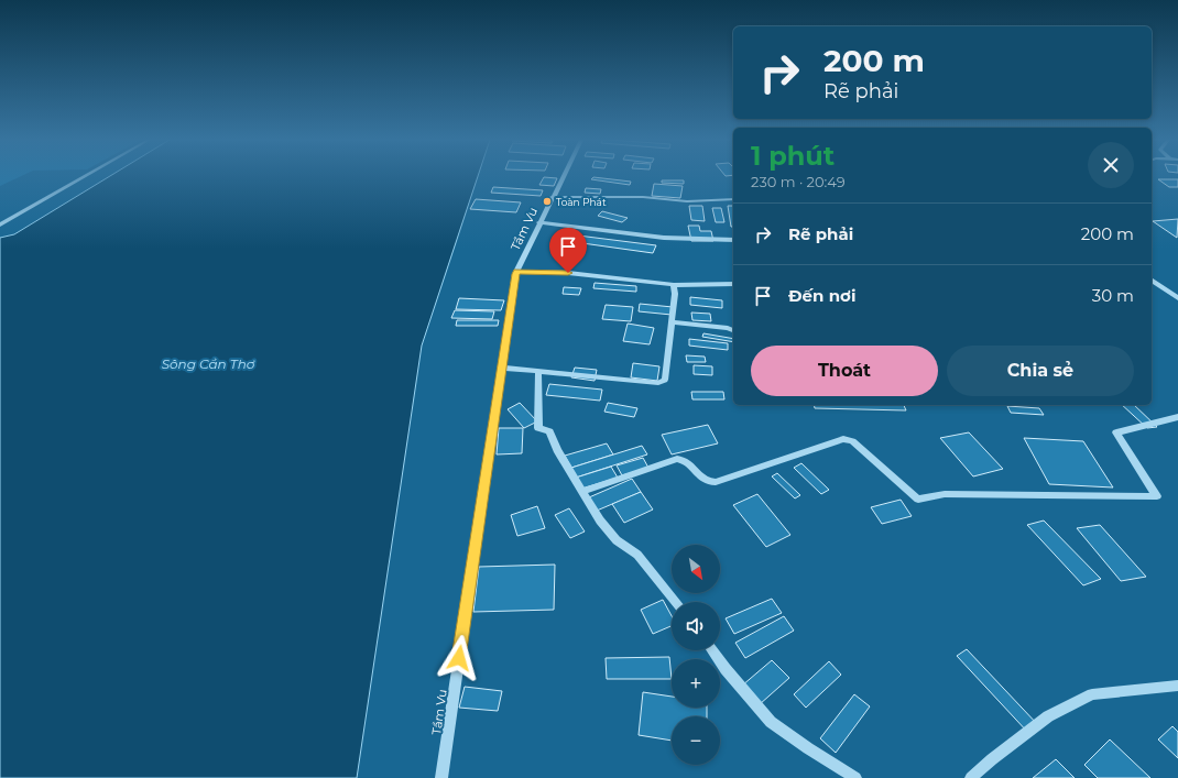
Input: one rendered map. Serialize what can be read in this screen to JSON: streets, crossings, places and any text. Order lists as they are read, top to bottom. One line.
{"streets":{"street":["Tầm Vu"]},"water":["Sông Cần Thơ"],"places":["Toàn Phát"],"north":"bottom right","page":{"turn":["200 m","Rẽ phải"],"heading":["1 phút","230 m · 20:49"],"list":[{"name":"Rẽ phải","value":"200 m"},{"name":"Đến nơi","value":"30 m"}],"buttons":["Thoát","Chia sẻ"],"map_buttons":["+","−"]}}
